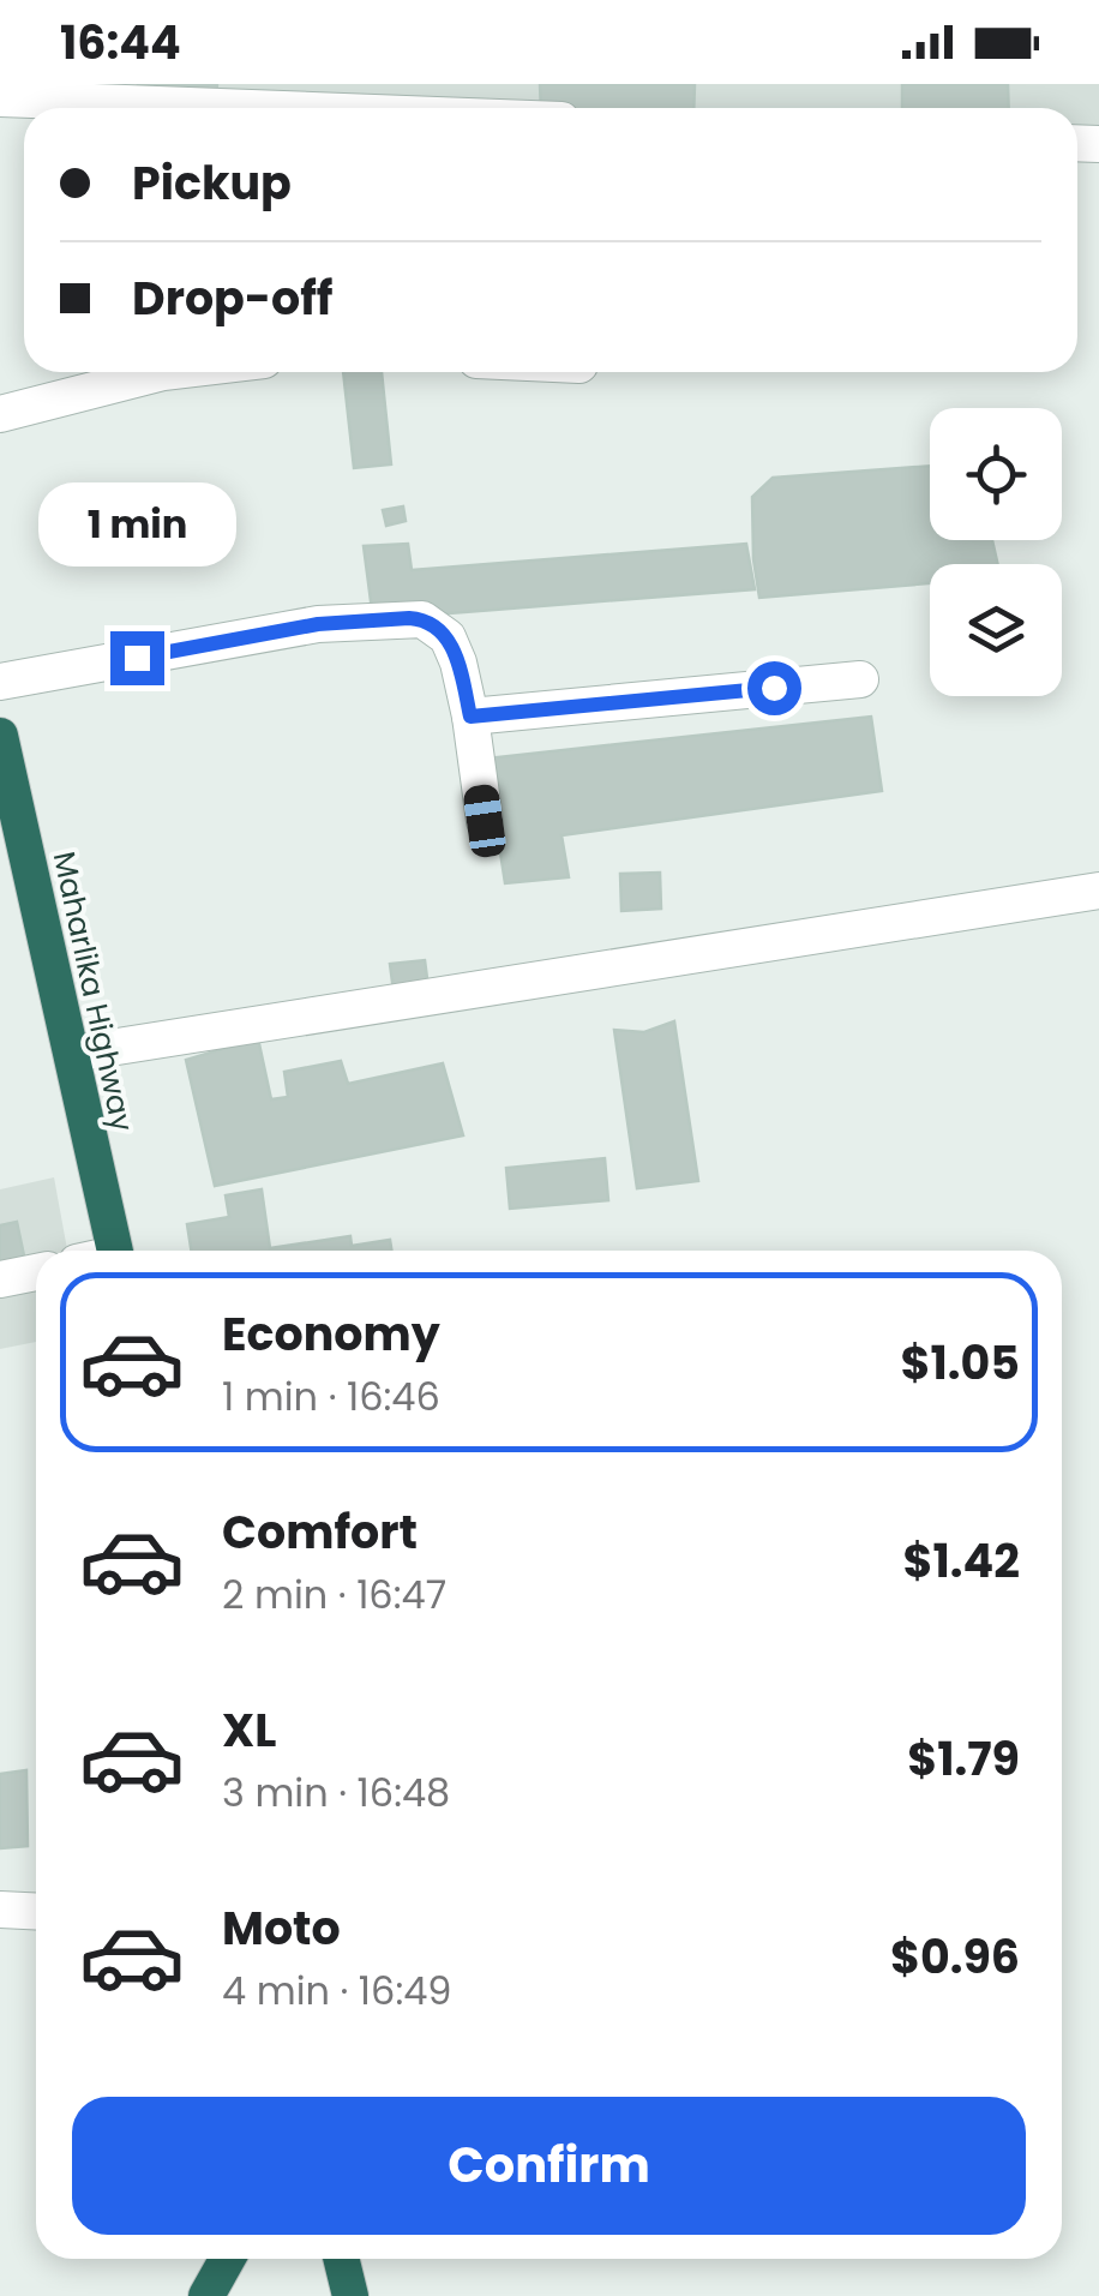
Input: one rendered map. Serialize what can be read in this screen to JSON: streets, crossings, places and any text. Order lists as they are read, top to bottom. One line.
{"streets":{"highway":["Maharlika Highway"]},"page":{"status":"16:44","banner":["Pickup","Drop-off"],"bubble":"1 min","list":[{"name":"Economy","note":"1 min · 16:46","value":"$1.05"},{"name":"Comfort","note":"2 min · 16:47","value":"$1.42"},{"name":"XL","note":"3 min · 16:48","value":"$1.79"},{"name":"Moto","note":"4 min · 16:49","value":"$0.96"}],"buttons":"Confirm"}}
